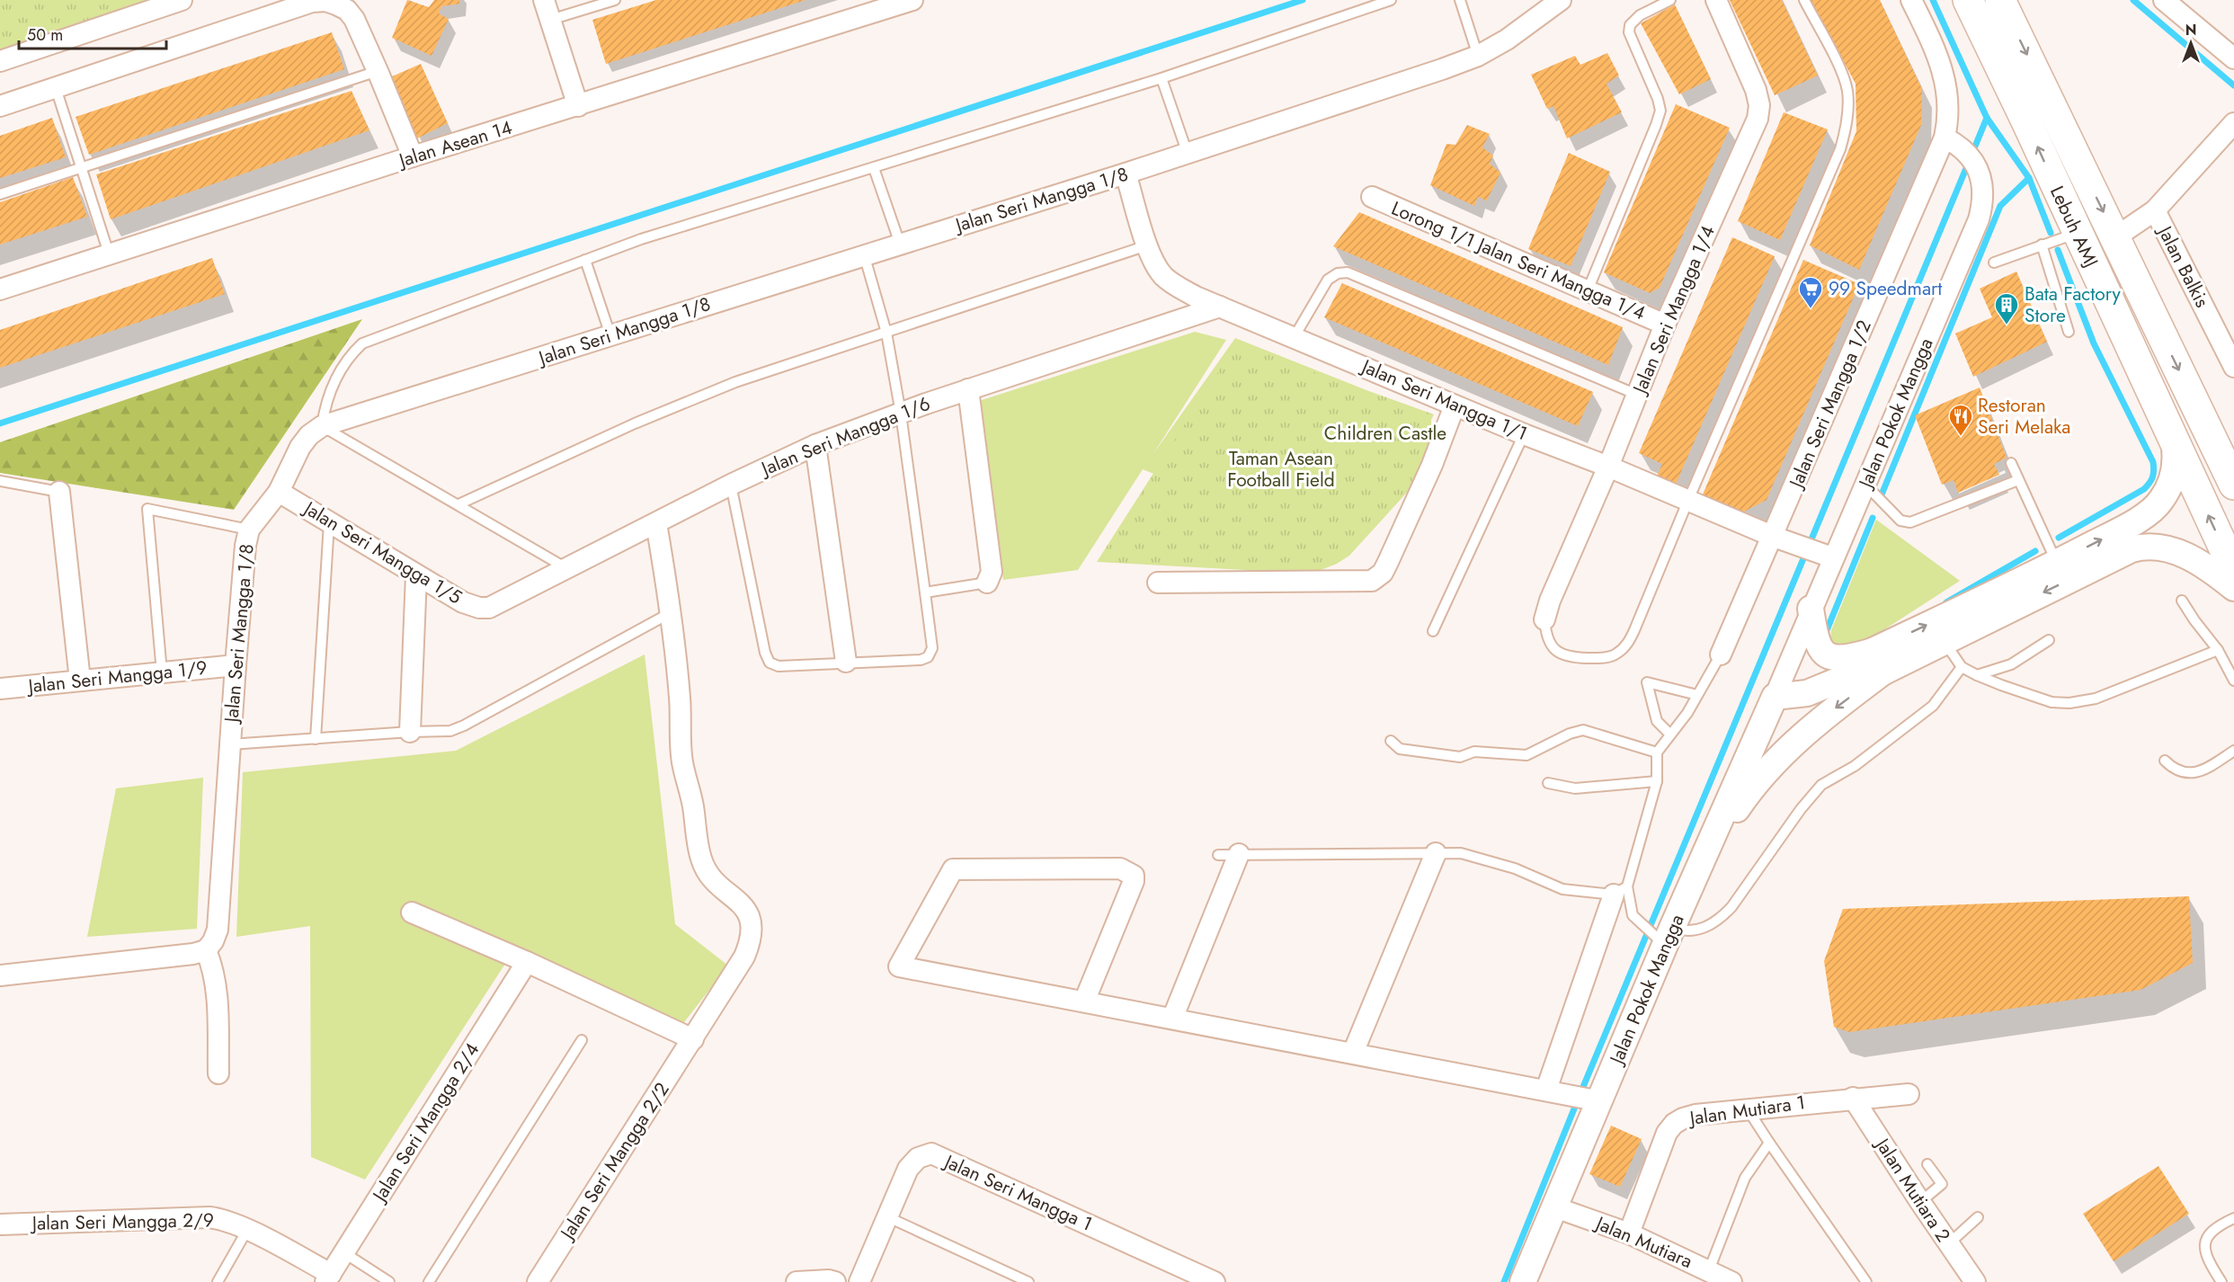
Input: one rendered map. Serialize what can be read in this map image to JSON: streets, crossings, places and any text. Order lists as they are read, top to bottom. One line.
{"streets":{"highway":["Lebuh AMJ"],"street":["Jalan Asean 14","Jalan Seri Mangga 1/8","Lorong 1/1 Jalan Seri Mangga 1/4","Jalan Balkis","Jalan Seri Mangga 1/4","Jalan Seri Mangga 1/1","Jalan Seri Mangga 1/2","Jalan Pokok Mangga","Jalan Seri Mangga 1/6","Jalan Seri Mangga 1/5","Jalan Seri Mangga 1/9","Jalan Mutiara 1","Jalan Seri Mangga 2/4","Jalan Seri Mangga 2/2","Jalan Mutiara 2","Jalan Seri Mangga 1","Jalan Seri Mangga 2/9","Jalan Mutiara"]},"crossings":[["Jalan Seri Mangga 1/8","Jalan Seri Mangga 1/1"],["Jalan Seri Mangga 1/8","Jalan Seri Mangga 1/5"],["Jalan Seri Mangga 1/8","Jalan Seri Mangga 1/9"],["Lebuh AMJ","Jalan Balkis"],["Lorong 1/1 Jalan Seri Mangga 1/4","Jalan Seri Mangga 1/4"],["Jalan Seri Mangga 1/4","Jalan Seri Mangga 1/1"],["Jalan Seri Mangga 1/1","Jalan Seri Mangga 1/2"],["Jalan Seri Mangga 1/1","Jalan Pokok Mangga"],["Jalan Seri Mangga 1/1","Jalan Seri Mangga 1/6"],["Jalan Seri Mangga 1/2","Jalan Pokok Mangga"],["Jalan Pokok Mangga","Jalan Mutiara"],["Jalan Seri Mangga 1/6","Jalan Seri Mangga 1/5"],["Jalan Seri Mangga 1/6","Jalan Seri Mangga 2/2"],["Jalan Mutiara 1","Jalan Mutiara 2"],["Jalan Mutiara 1","Jalan Mutiara"],["Jalan Seri Mangga 2/4","Jalan Seri Mangga 2/9"]],"parks":["Children Castle","Taman Asean Football Field"],"places":{"supermarket":["99 Speedmart"],"building":["Bata Factory Store"],"restaurant":["Restoran Seri Melaka"]},"scale_bar":"50 m","north":"top"}
